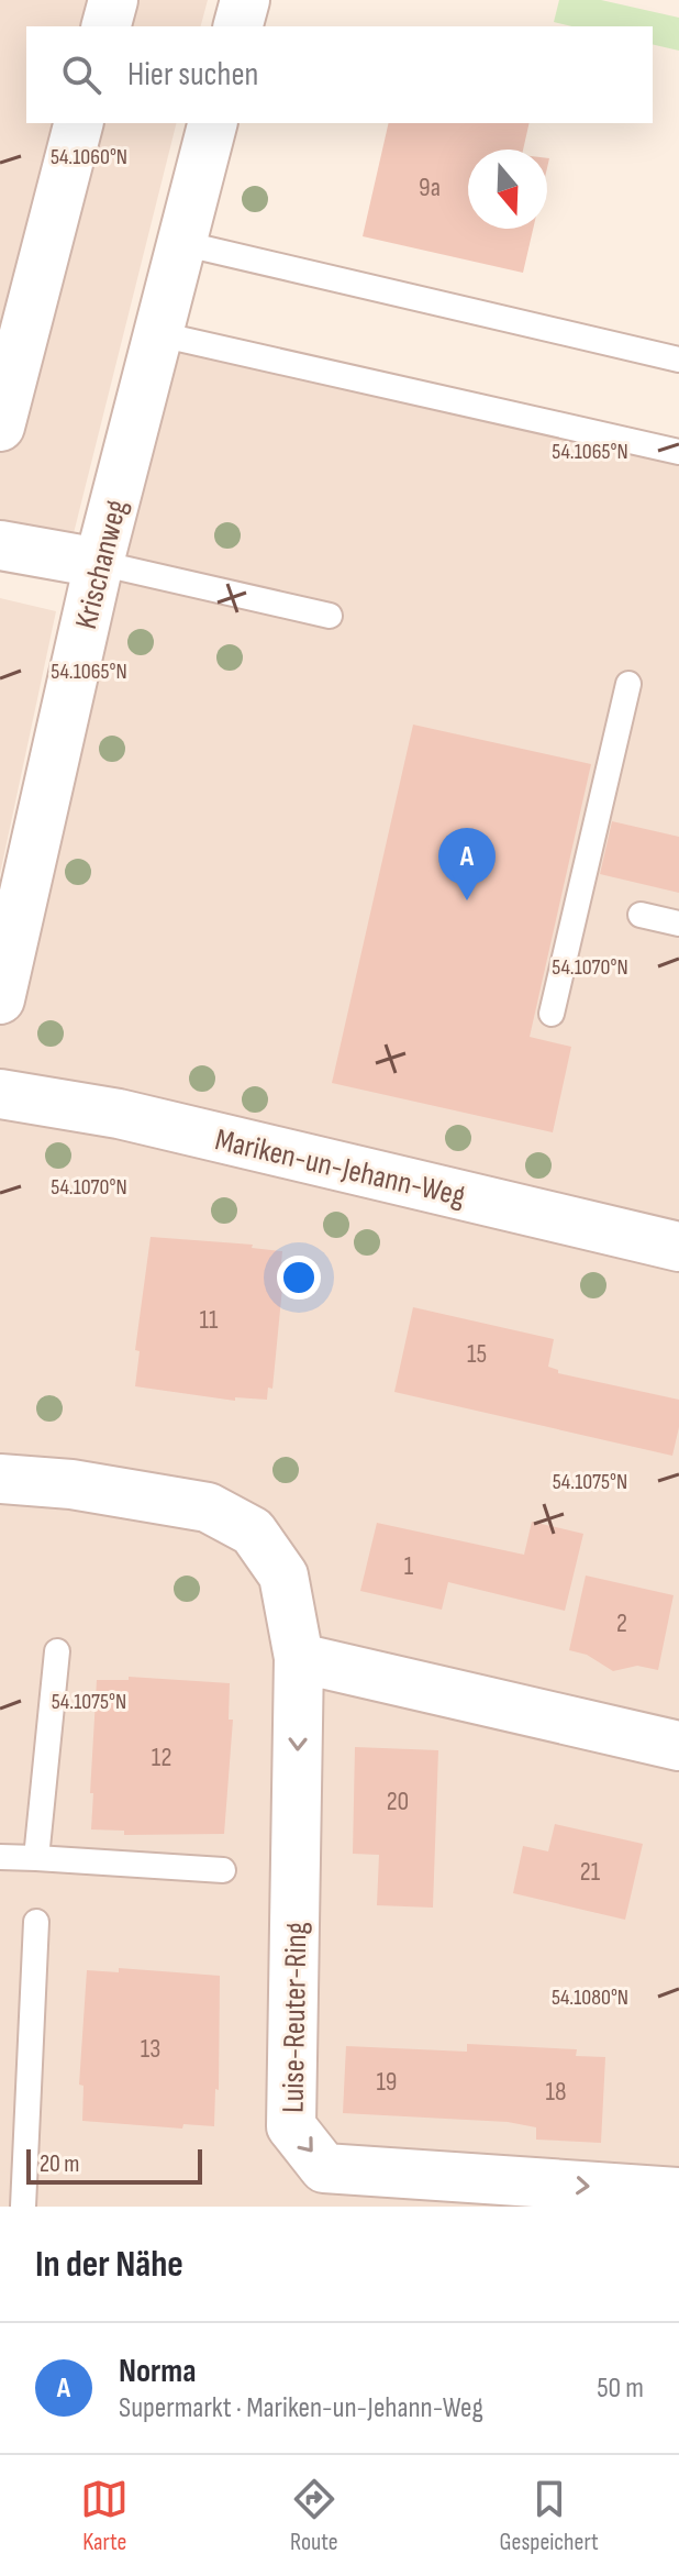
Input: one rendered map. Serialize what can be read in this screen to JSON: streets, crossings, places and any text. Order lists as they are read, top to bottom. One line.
{"streets":{"street":["Krischanweg","Mariken-un-Jehann-Weg","Luise-Reuter-Ring"]},"house_numbers":["9a","11","15","1","2","12","20","21","13","19","18"],"scale_bar":"20 m","north":"bottom","page":{"search":"Hier suchen","pins":"A","scale":"20 m","heading":"In der Nähe","list":[{"mark":"A","name":"Norma","note":"Supermarkt · Mariken-un-Jehann-Weg","value":"50 m"}],"nav":["Karte","Route","Gespeichert"]},"coordinates":["54.1060°N","54.1065°N","54.1070°N","54.1075°N","54.1080°N"]}
